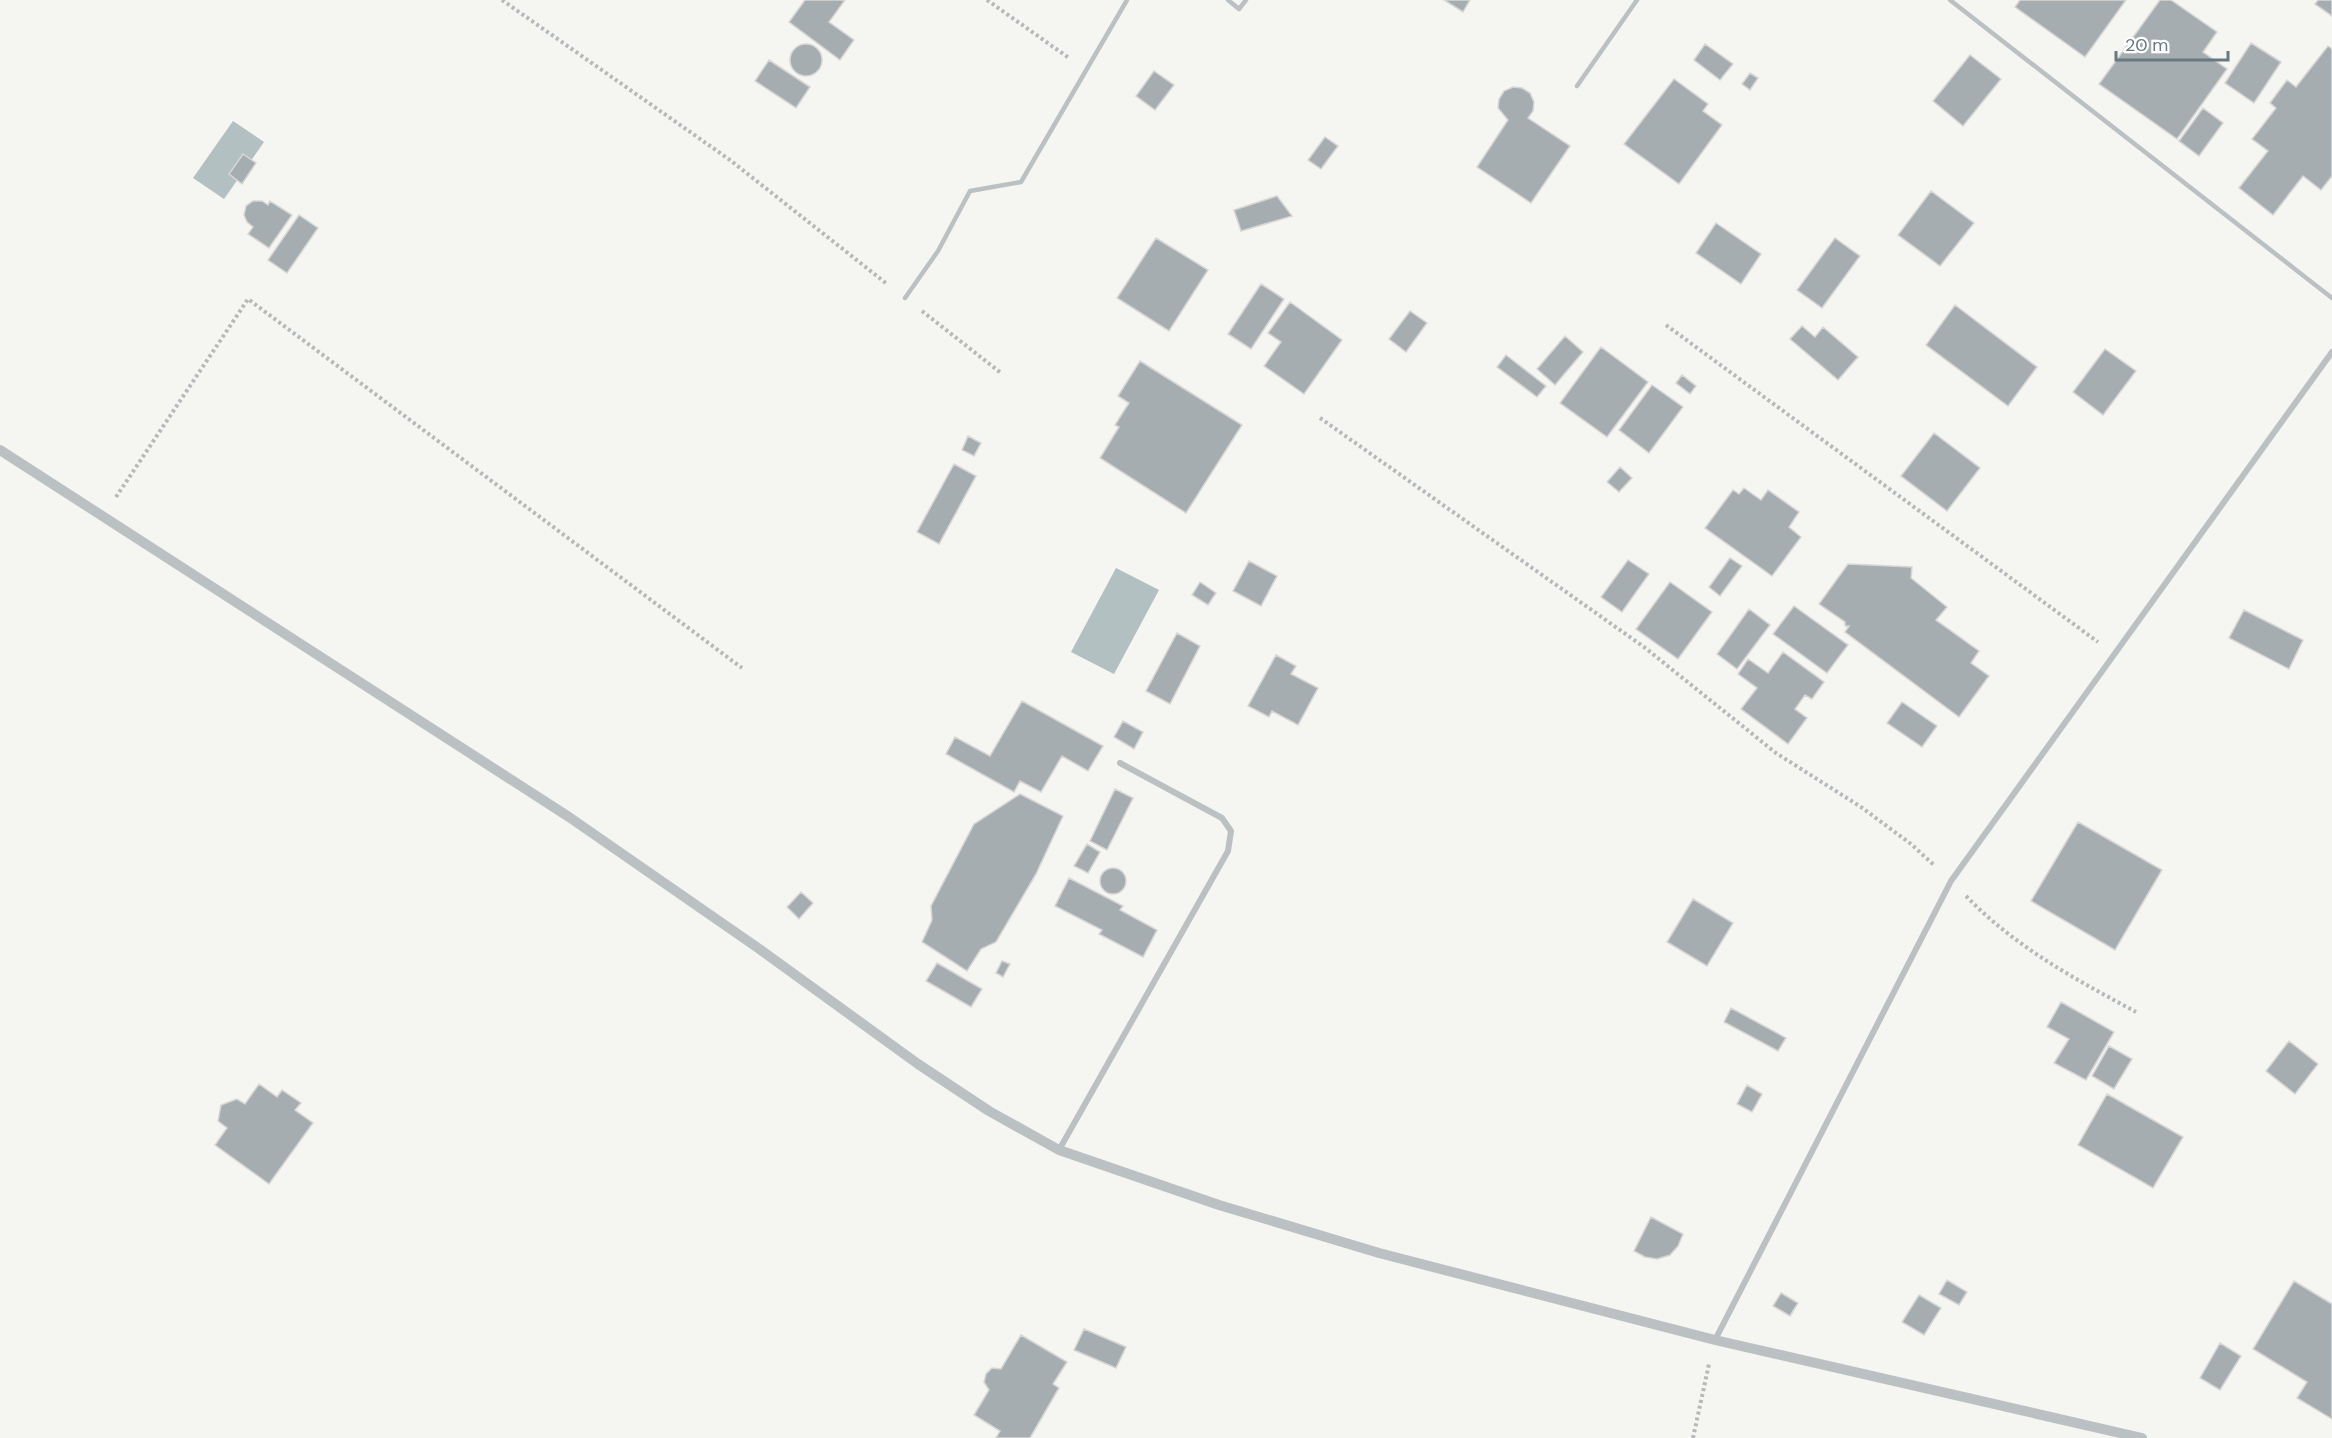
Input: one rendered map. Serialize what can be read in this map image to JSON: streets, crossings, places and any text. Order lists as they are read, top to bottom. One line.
{"scale_bar":"20 m"}
